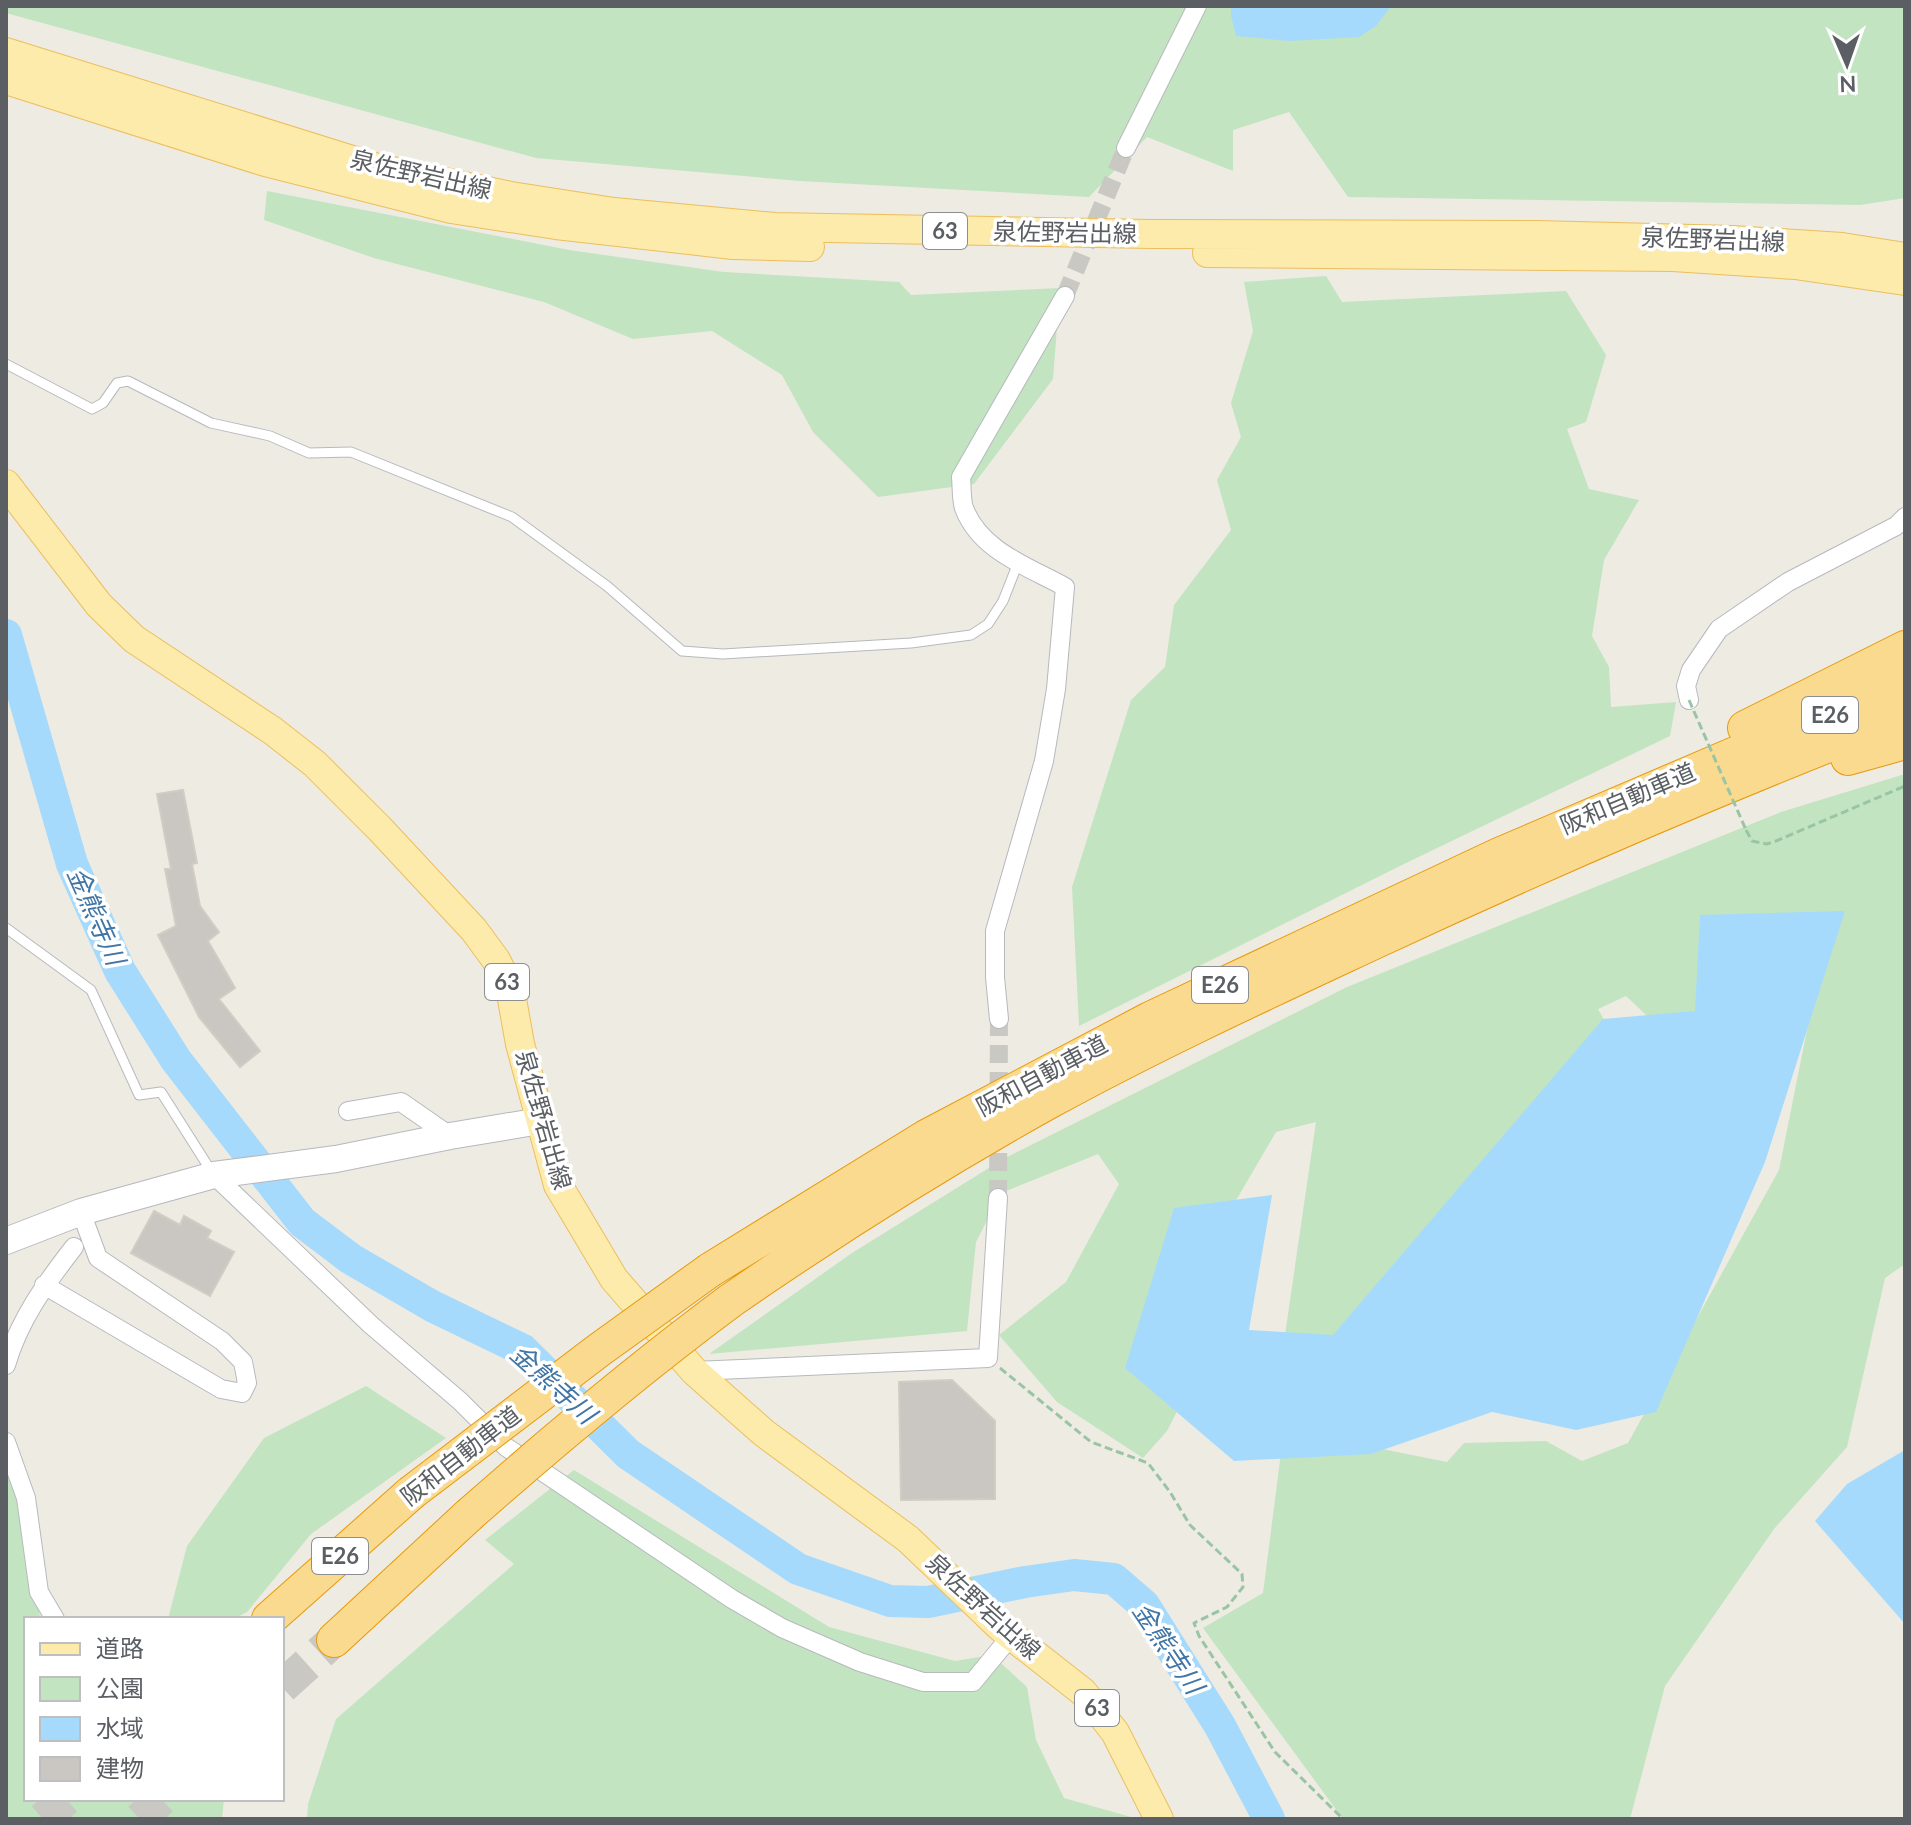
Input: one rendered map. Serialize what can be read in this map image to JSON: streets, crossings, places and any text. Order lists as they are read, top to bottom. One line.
{"streets":{"highway":["E26","阪和自動車道"],"main road":["泉佐野岩出線","63"]},"water":["金熊寺川"],"legend":["道路","公園","水域","建物"],"north":"bottom"}
